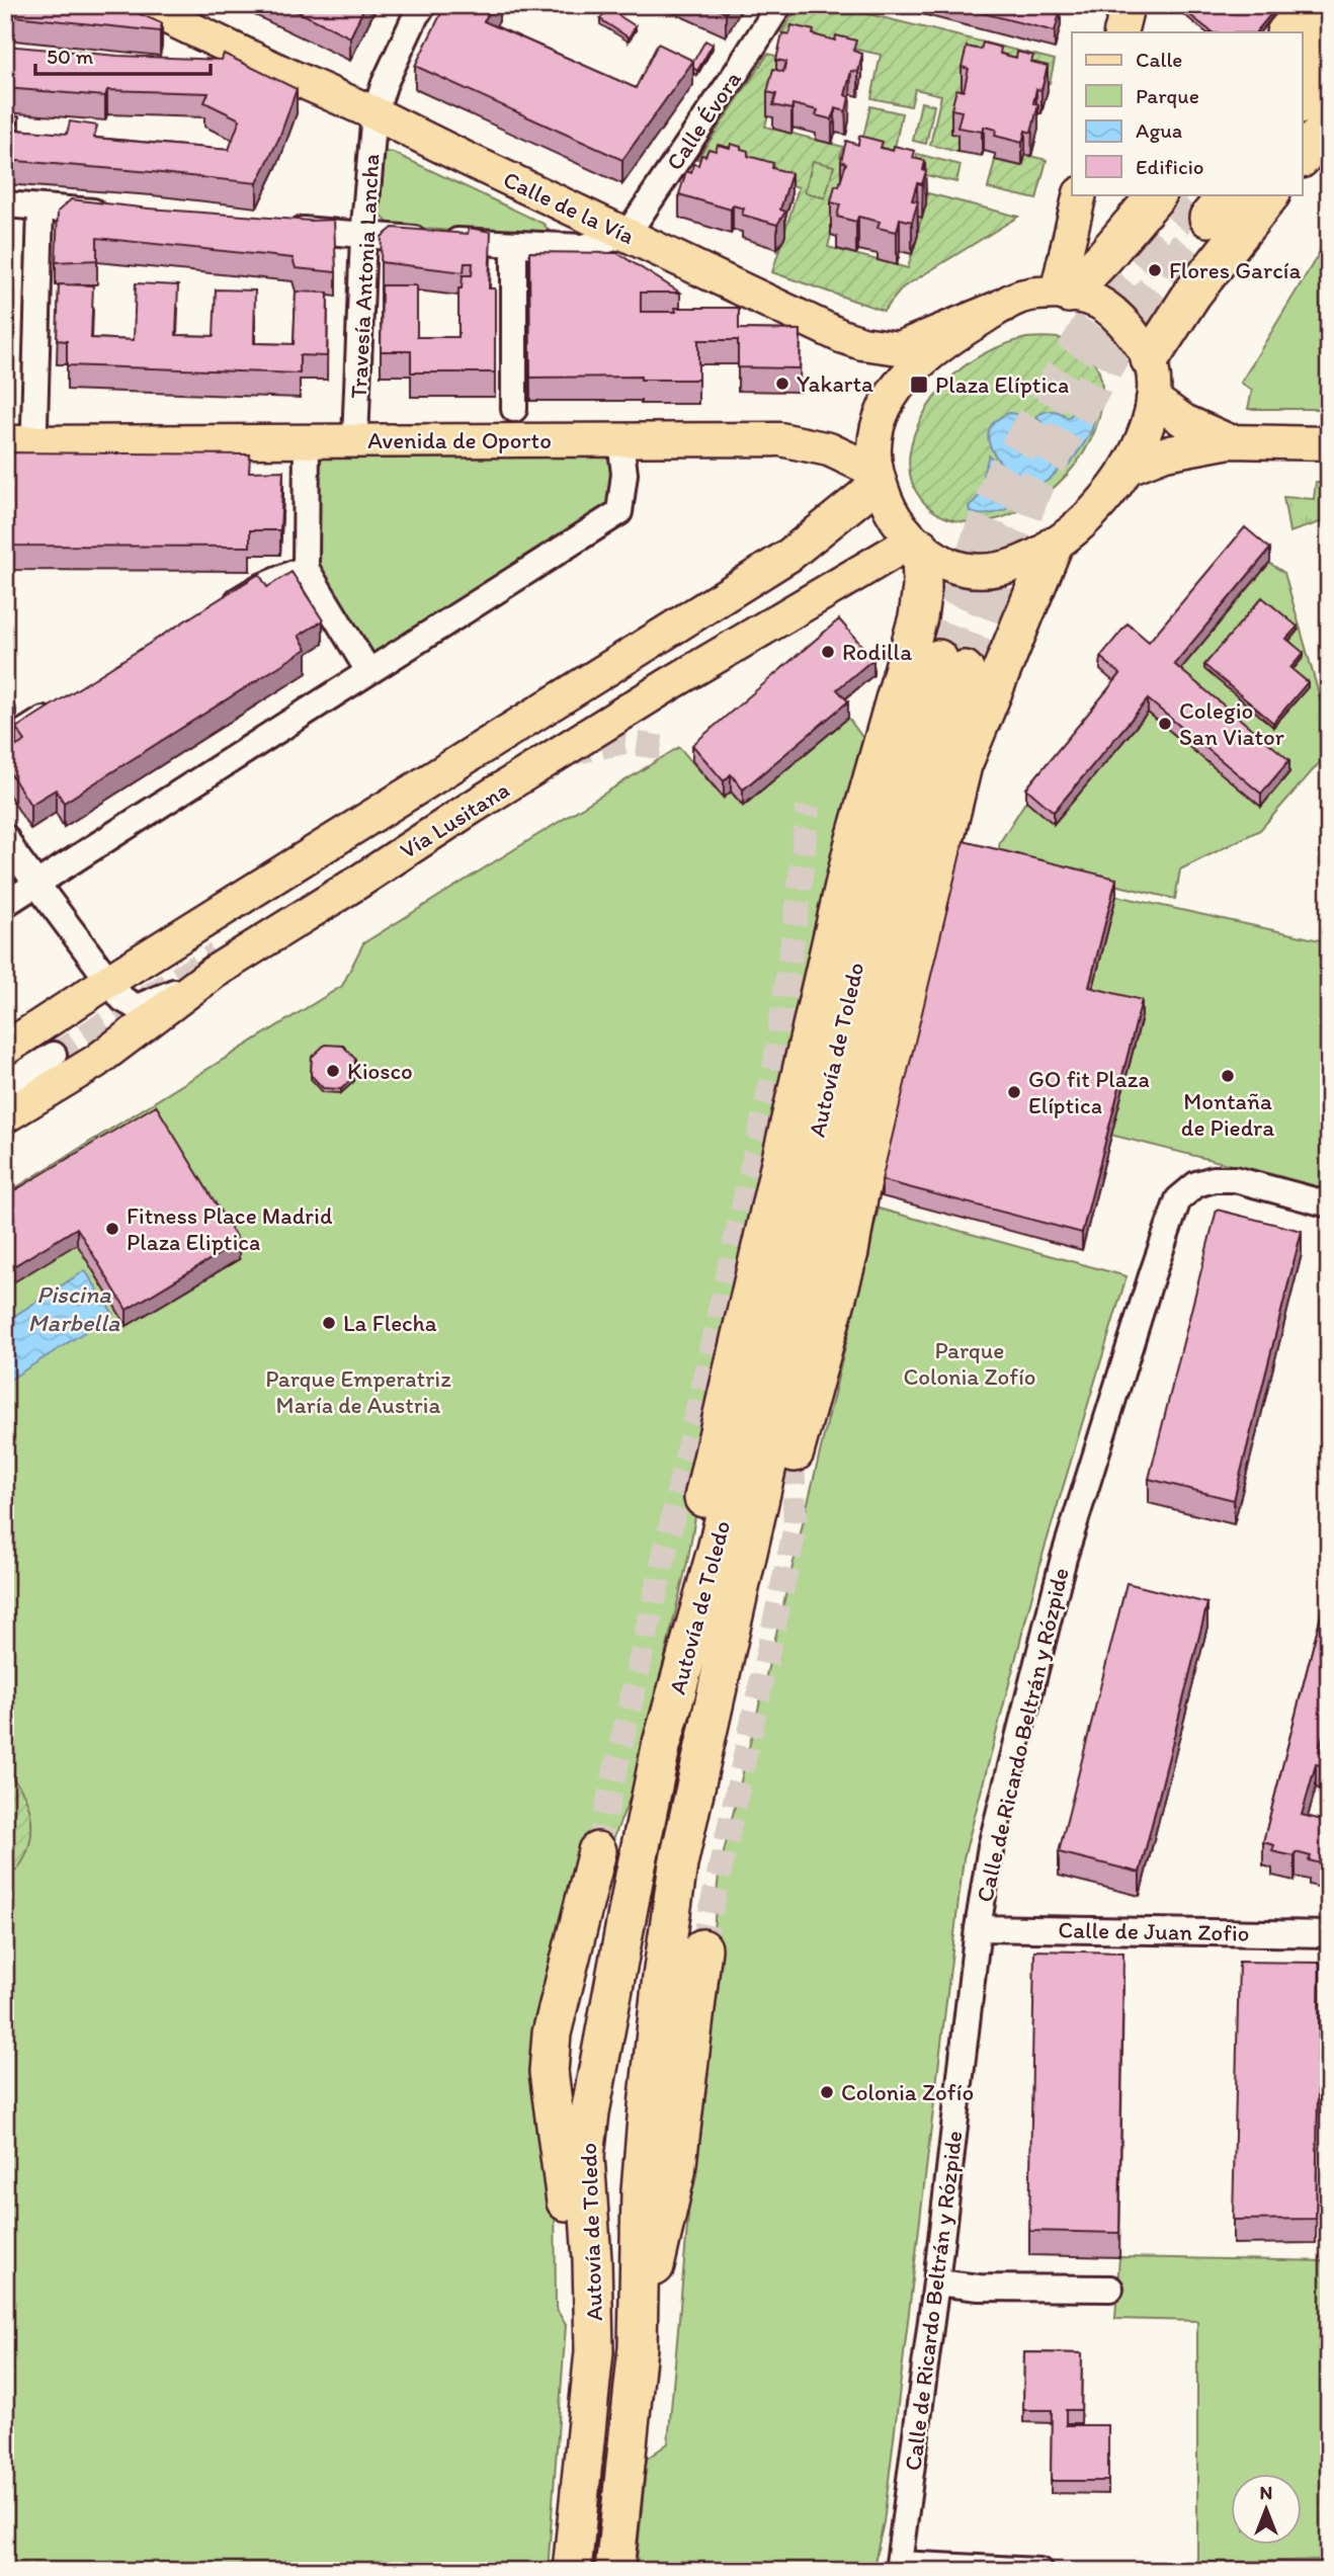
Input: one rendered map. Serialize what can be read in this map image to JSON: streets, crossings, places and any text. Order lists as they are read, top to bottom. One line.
{"streets":{"highway":["Autovía de Toledo"],"main road":["Calle de la Vía","Avenida de Oporto","Vía Lusitana"],"street":["Calle Évora","Travesía Antonia Lancha","Calle de Ricardo Beltrán y Rózpide","Calle de Juan Zofio"]},"crossings":[["Calle Évora","Calle de la Vía"],["Calle de la Vía","Travesía Antonia Lancha"],["Travesía Antonia Lancha","Avenida de Oporto"],["Avenida de Oporto","Vía Lusitana"],["Calle de Ricardo Beltrán y Rózpide","Calle de Juan Zofio"]],"water":["Piscina Marbella"],"parks":["Parque Colonia Zofío","Parque Emperatriz María de Austria"],"places":{"other":["Flores García","Yakarta","Rodilla","Colegio San Viator","Kiosco","Montaña de Piedra","GO fit Plaza Elíptica","Fitness Place Madrid Plaza Eliptica","La Flecha","Colonia Zofío"],"transit":["Plaza Elíptica"]},"legend":["Calle","Parque","Agua","Edificio"],"scale_bar":"50 m","north":"top"}
